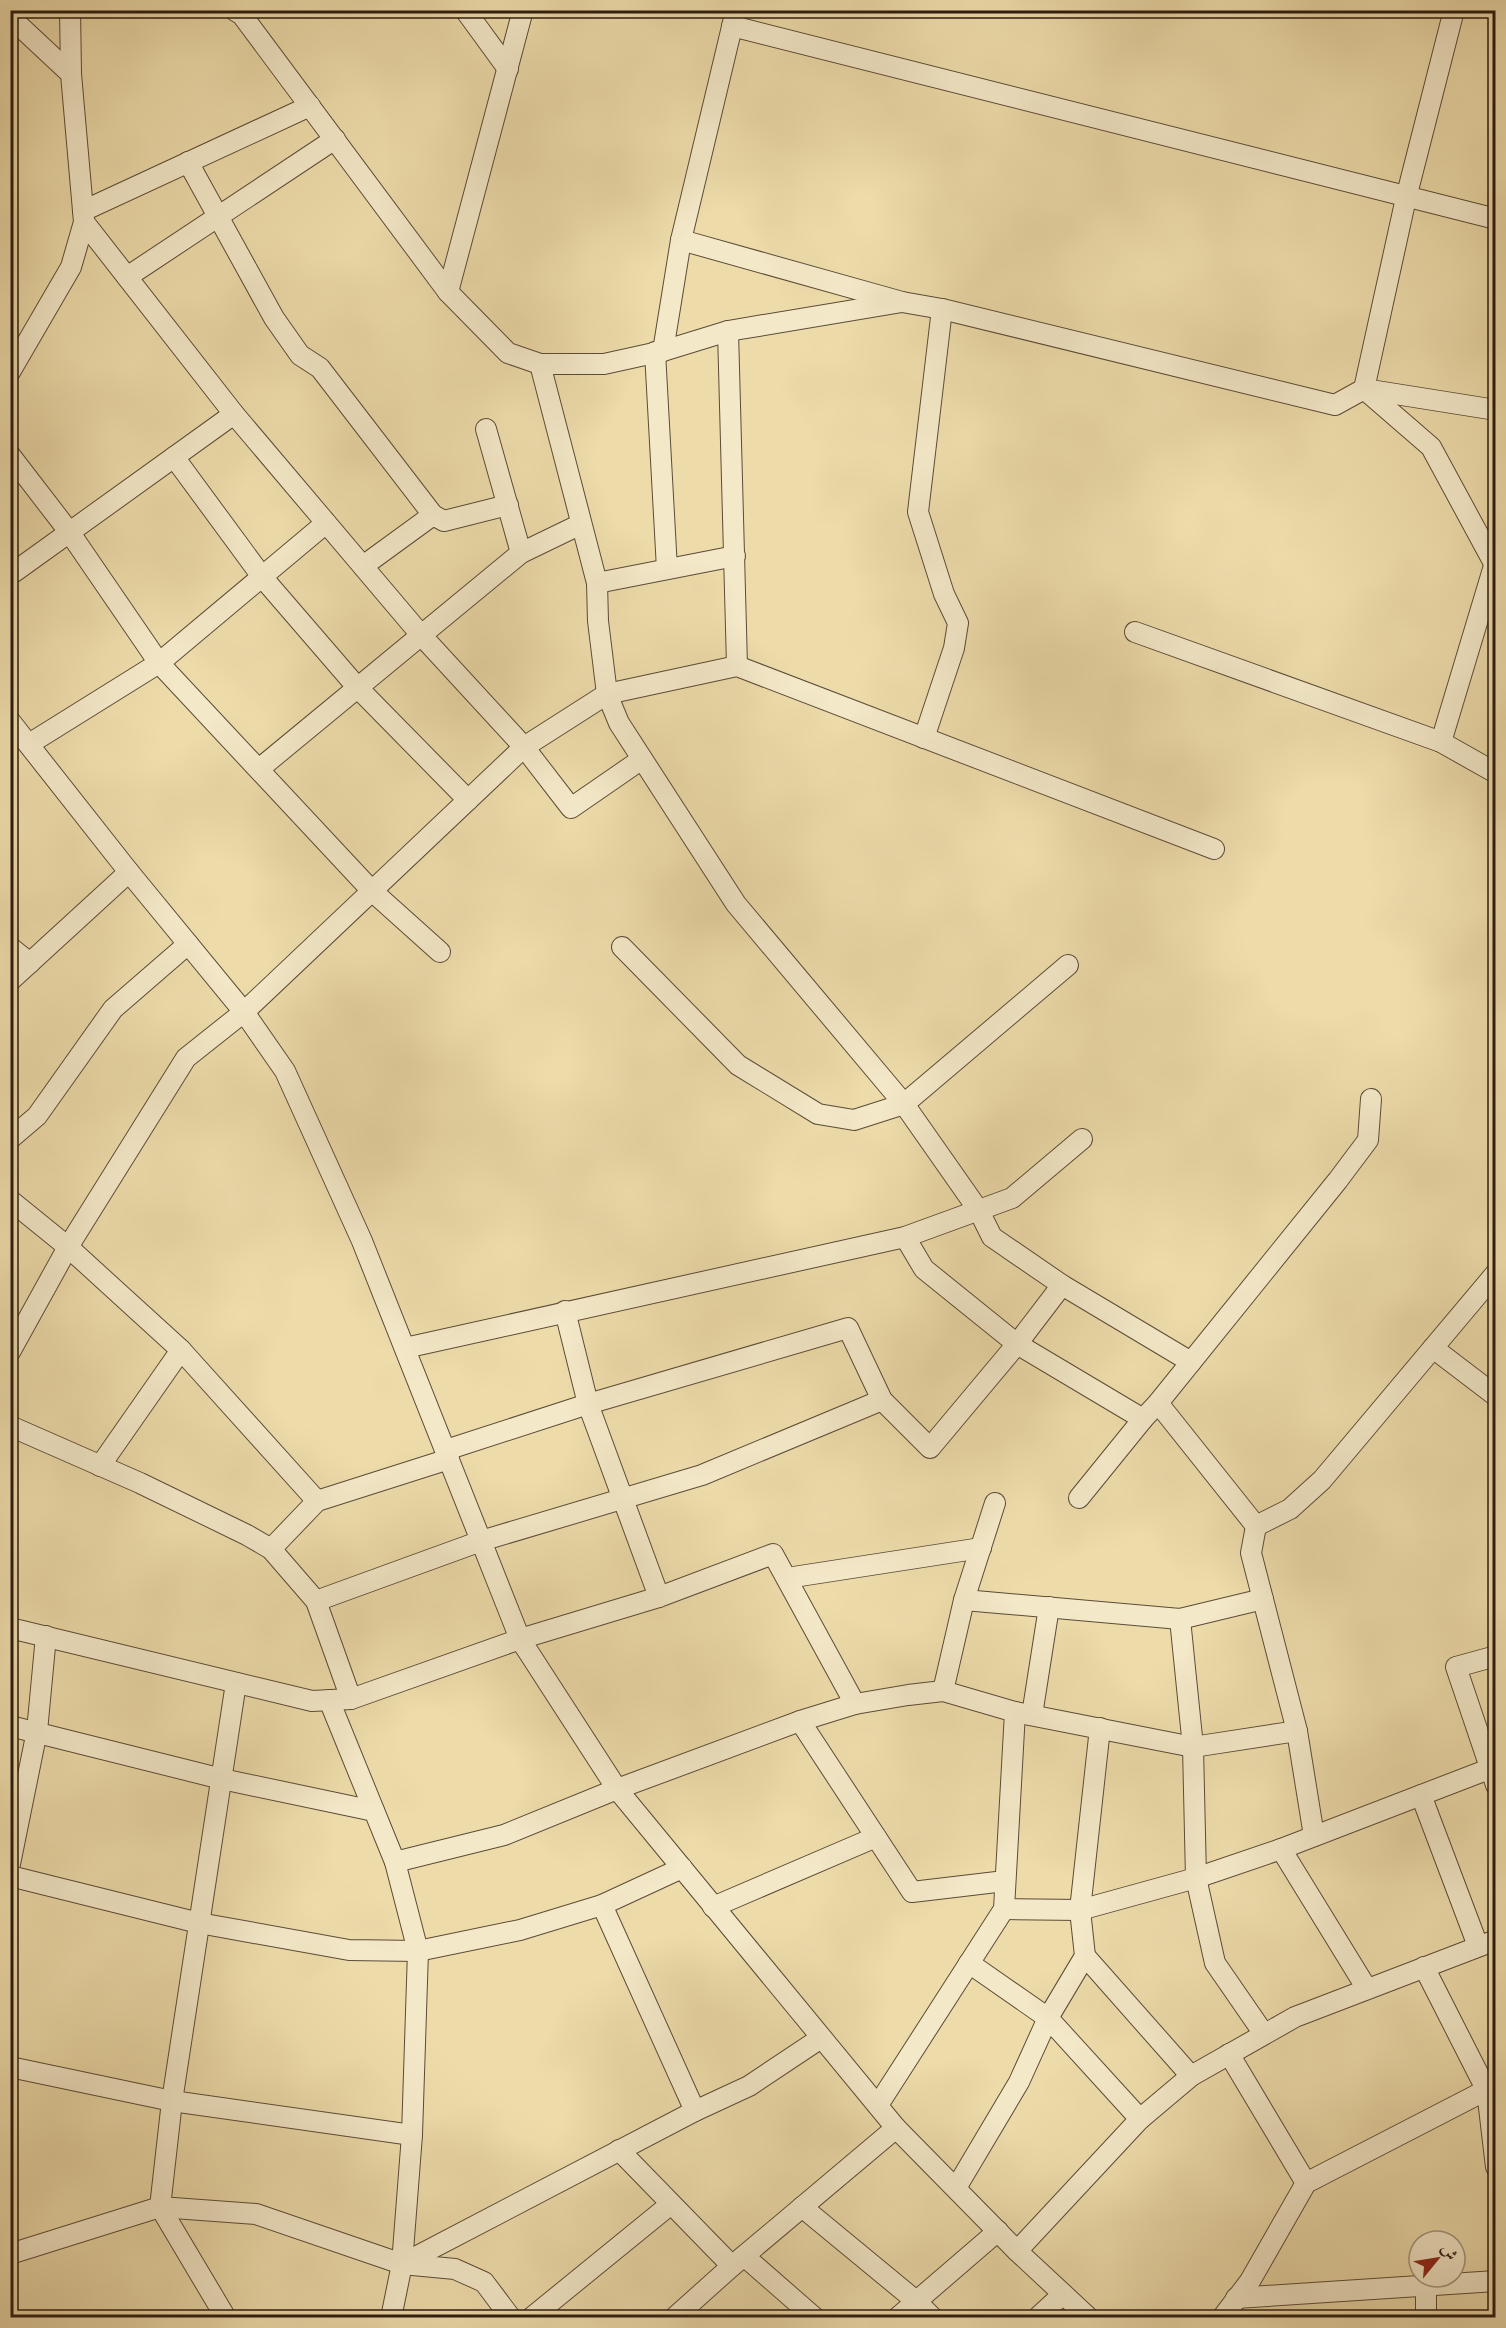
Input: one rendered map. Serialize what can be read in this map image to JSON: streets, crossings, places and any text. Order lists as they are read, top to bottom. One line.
{"north":"top right"}
